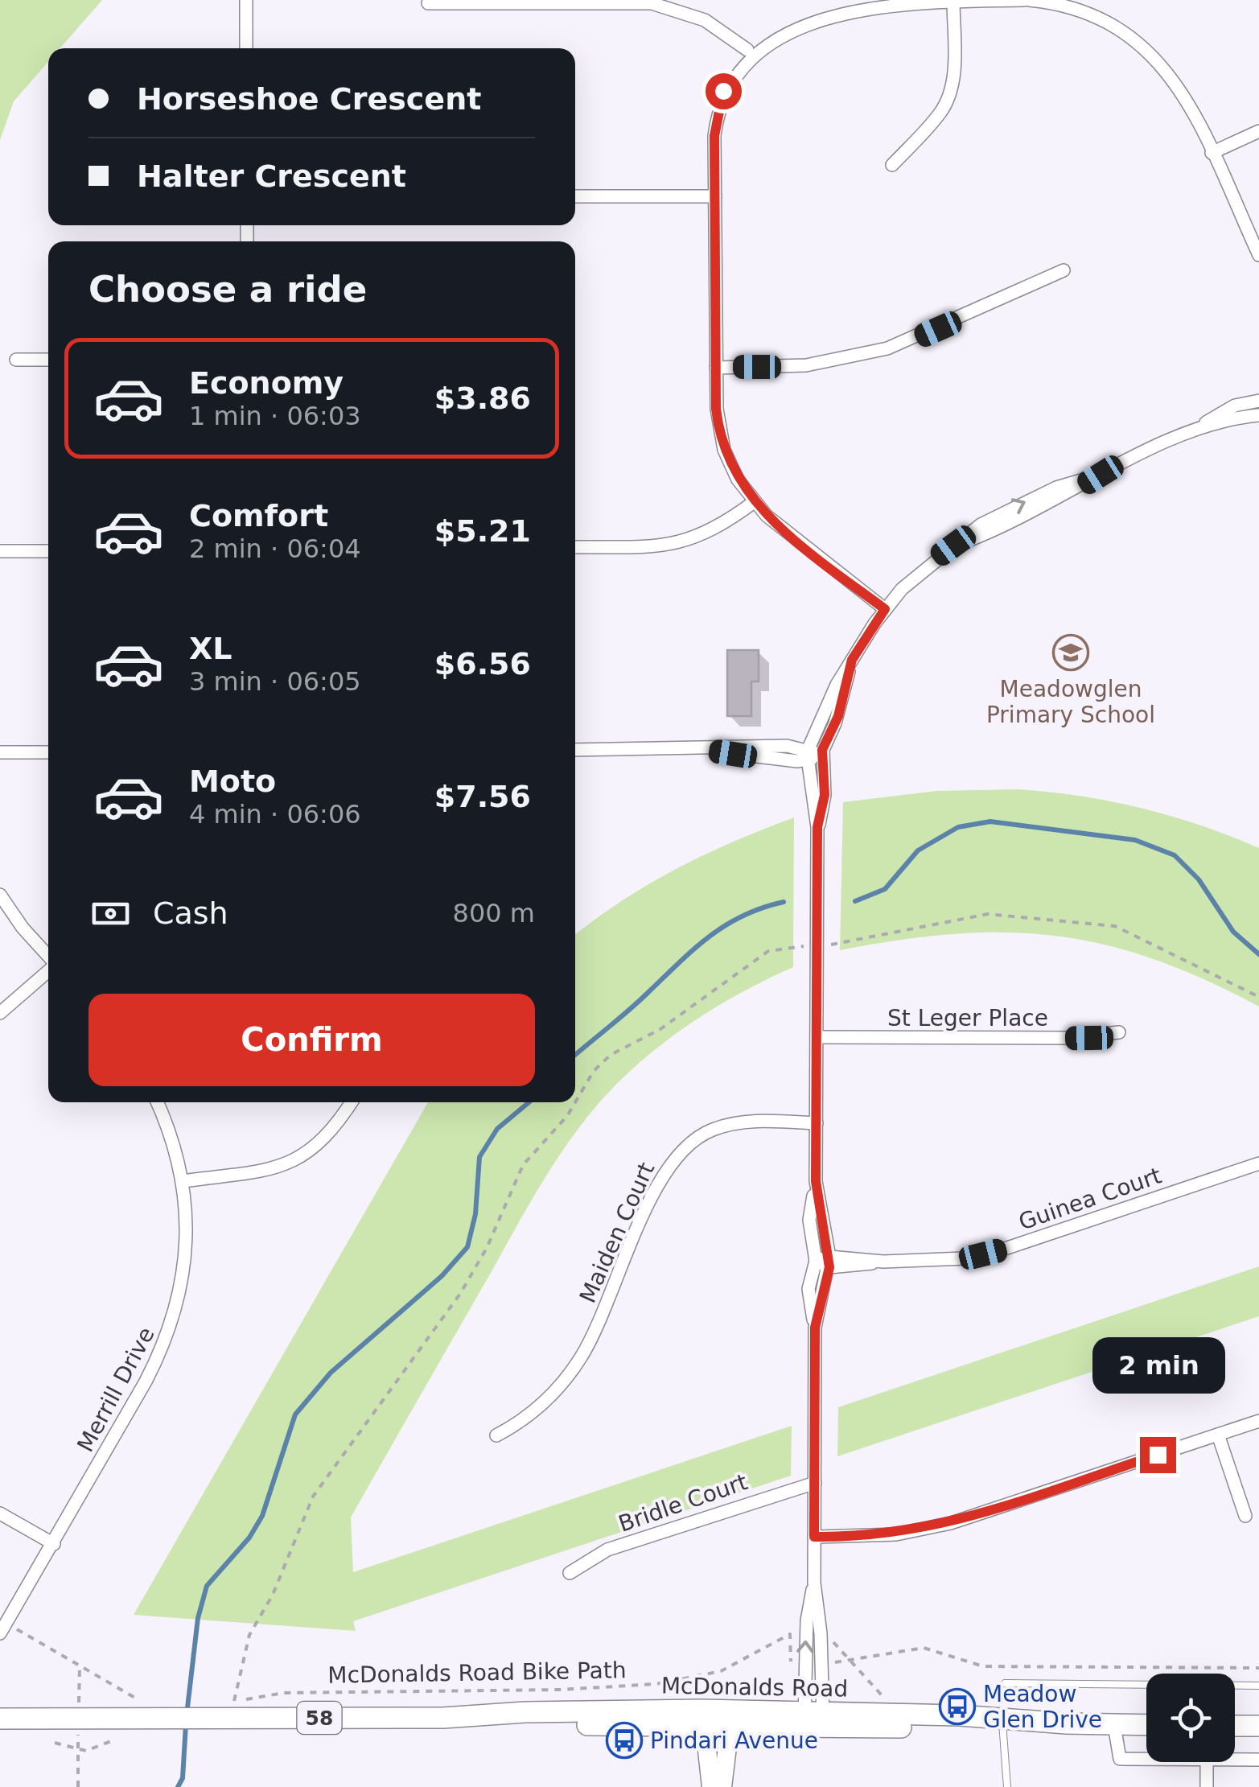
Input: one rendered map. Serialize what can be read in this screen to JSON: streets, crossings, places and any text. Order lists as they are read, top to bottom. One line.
{"streets":{"main road":["McDonalds Road","58"],"street":["St Leger Place","Guinea Court","Maiden Court","Merrill Drive","Bridle Court"],"path":["McDonalds Road Bike Path"]},"places":{"school or university":["Meadowglen Primary School"],"bus stop":["Meadow Glen Drive","Pindari Avenue"]},"page":{"banner":["Horseshoe Crescent","Halter Crescent"],"heading":"Choose a ride","list":[{"name":"Economy","note":"1 min · 06:03","value":"$3.86"},{"name":"Comfort","note":"2 min · 06:04","value":"$5.21"},{"name":"XL","note":"3 min · 06:05","value":"$6.56"},{"name":"Moto","note":"4 min · 06:06","value":"$7.56"}],"pay":["Cash","800 m"],"buttons":"Confirm","bubble":"2 min"}}
